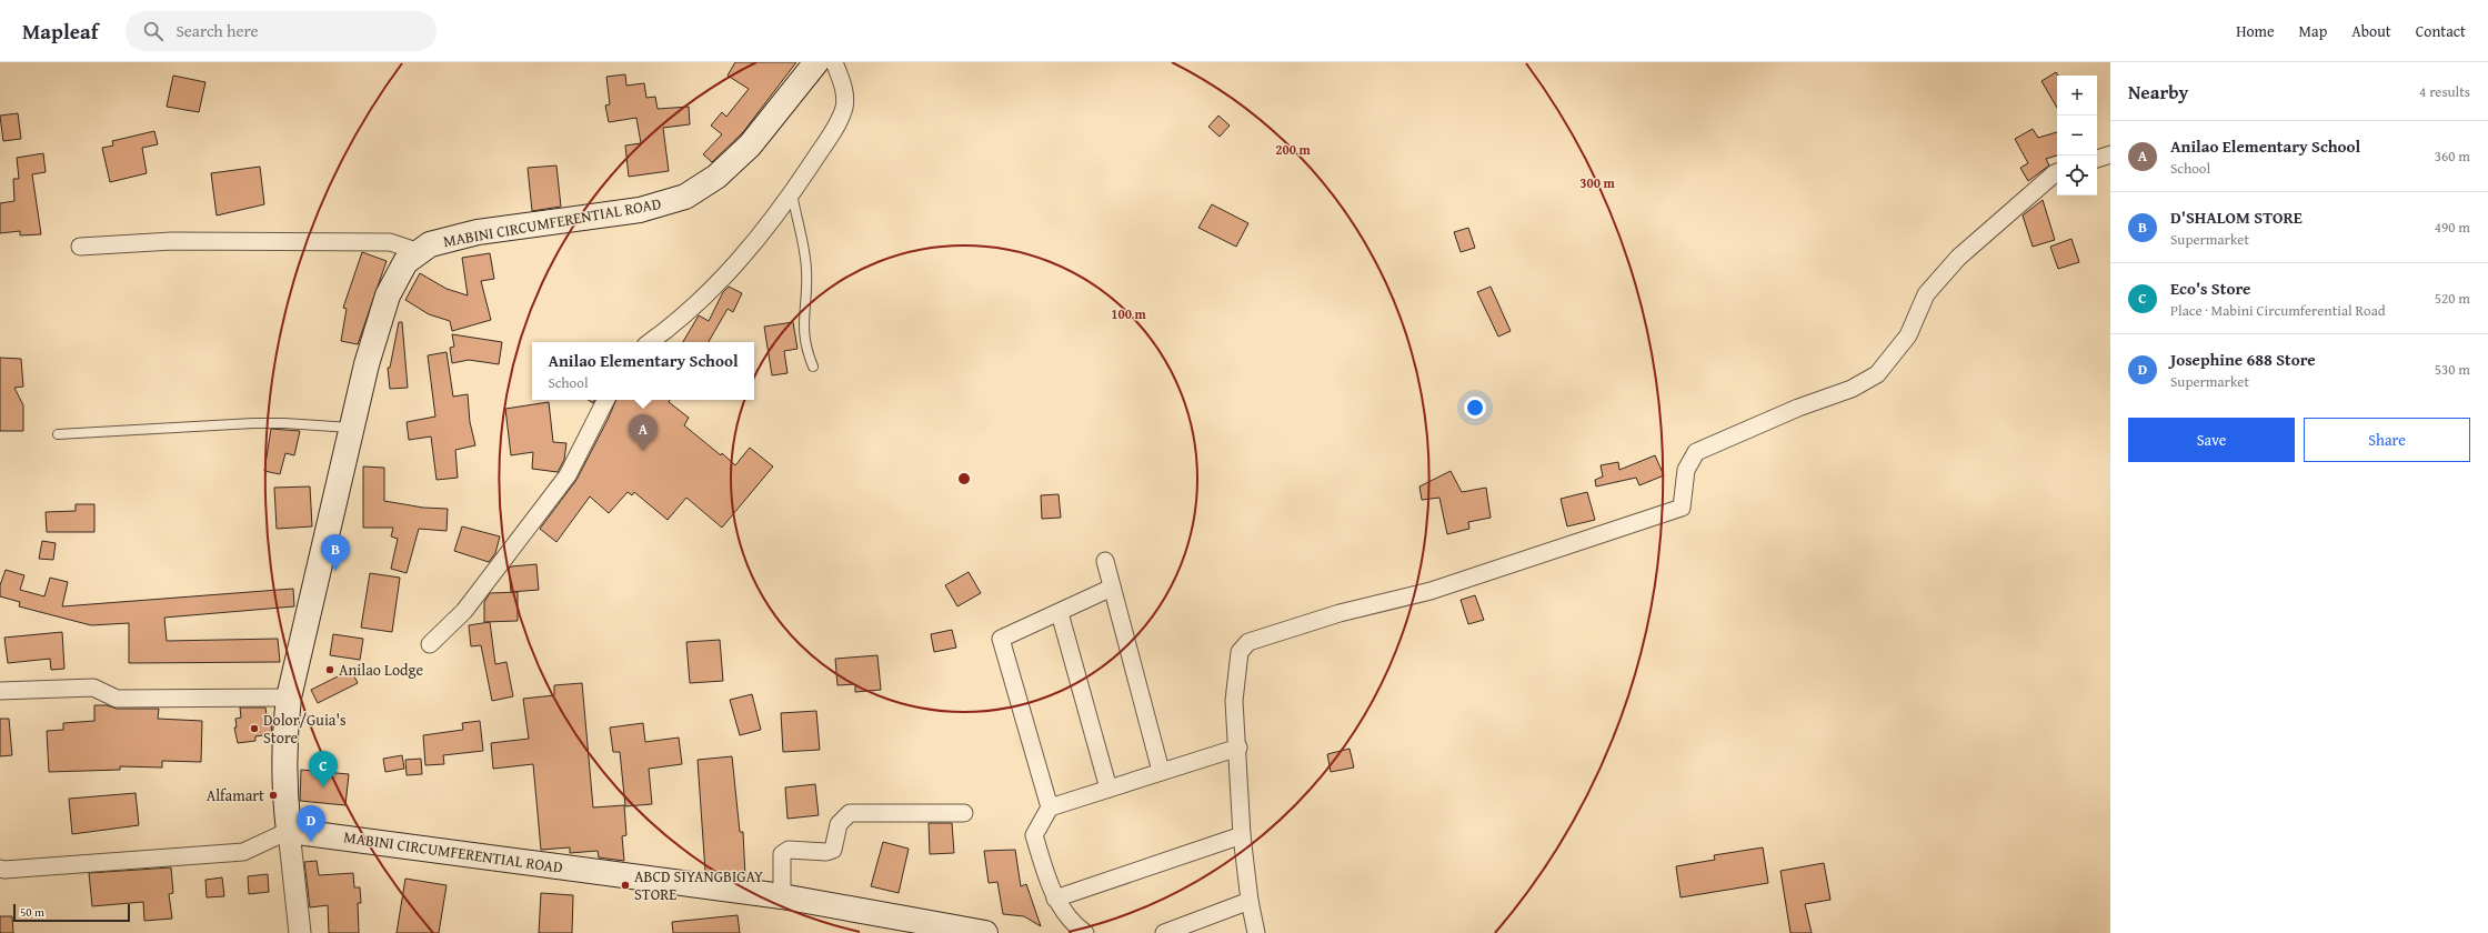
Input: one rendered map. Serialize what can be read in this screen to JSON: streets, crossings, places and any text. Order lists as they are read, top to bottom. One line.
{"streets":{"main road":["MABINI CIRCUMFERENTIAL ROAD"]},"places":["Anilao Lodge","Dolor/Guia's Store","Alfamart","ABCD SIYANGBIGAY STORE"],"scale_bar":"50 m","page":{"header":"Mapleaf","search":"Search here","nav":["Home","Map","About","Contact"],"heading":["Nearby","4 results"],"map_buttons":["+","−"],"list":[{"mark":"A","name":"Anilao Elementary School","note":"School","value":"360 m"},{"mark":"B","name":"D'SHALOM STORE","note":"Supermarket","value":"490 m"},{"mark":"C","name":"Eco's Store","note":"Place · Mabini Circumferential Road","value":"520 m"},{"mark":"D","name":"Josephine 688 Store","note":"Supermarket","value":"530 m"}],"popup":["Anilao Elementary School","School"],"buttons":["Save","Share"],"pins":["A","B","C","D"],"scale":"50 m"},"rings":["200 m","300 m","100 m"]}
